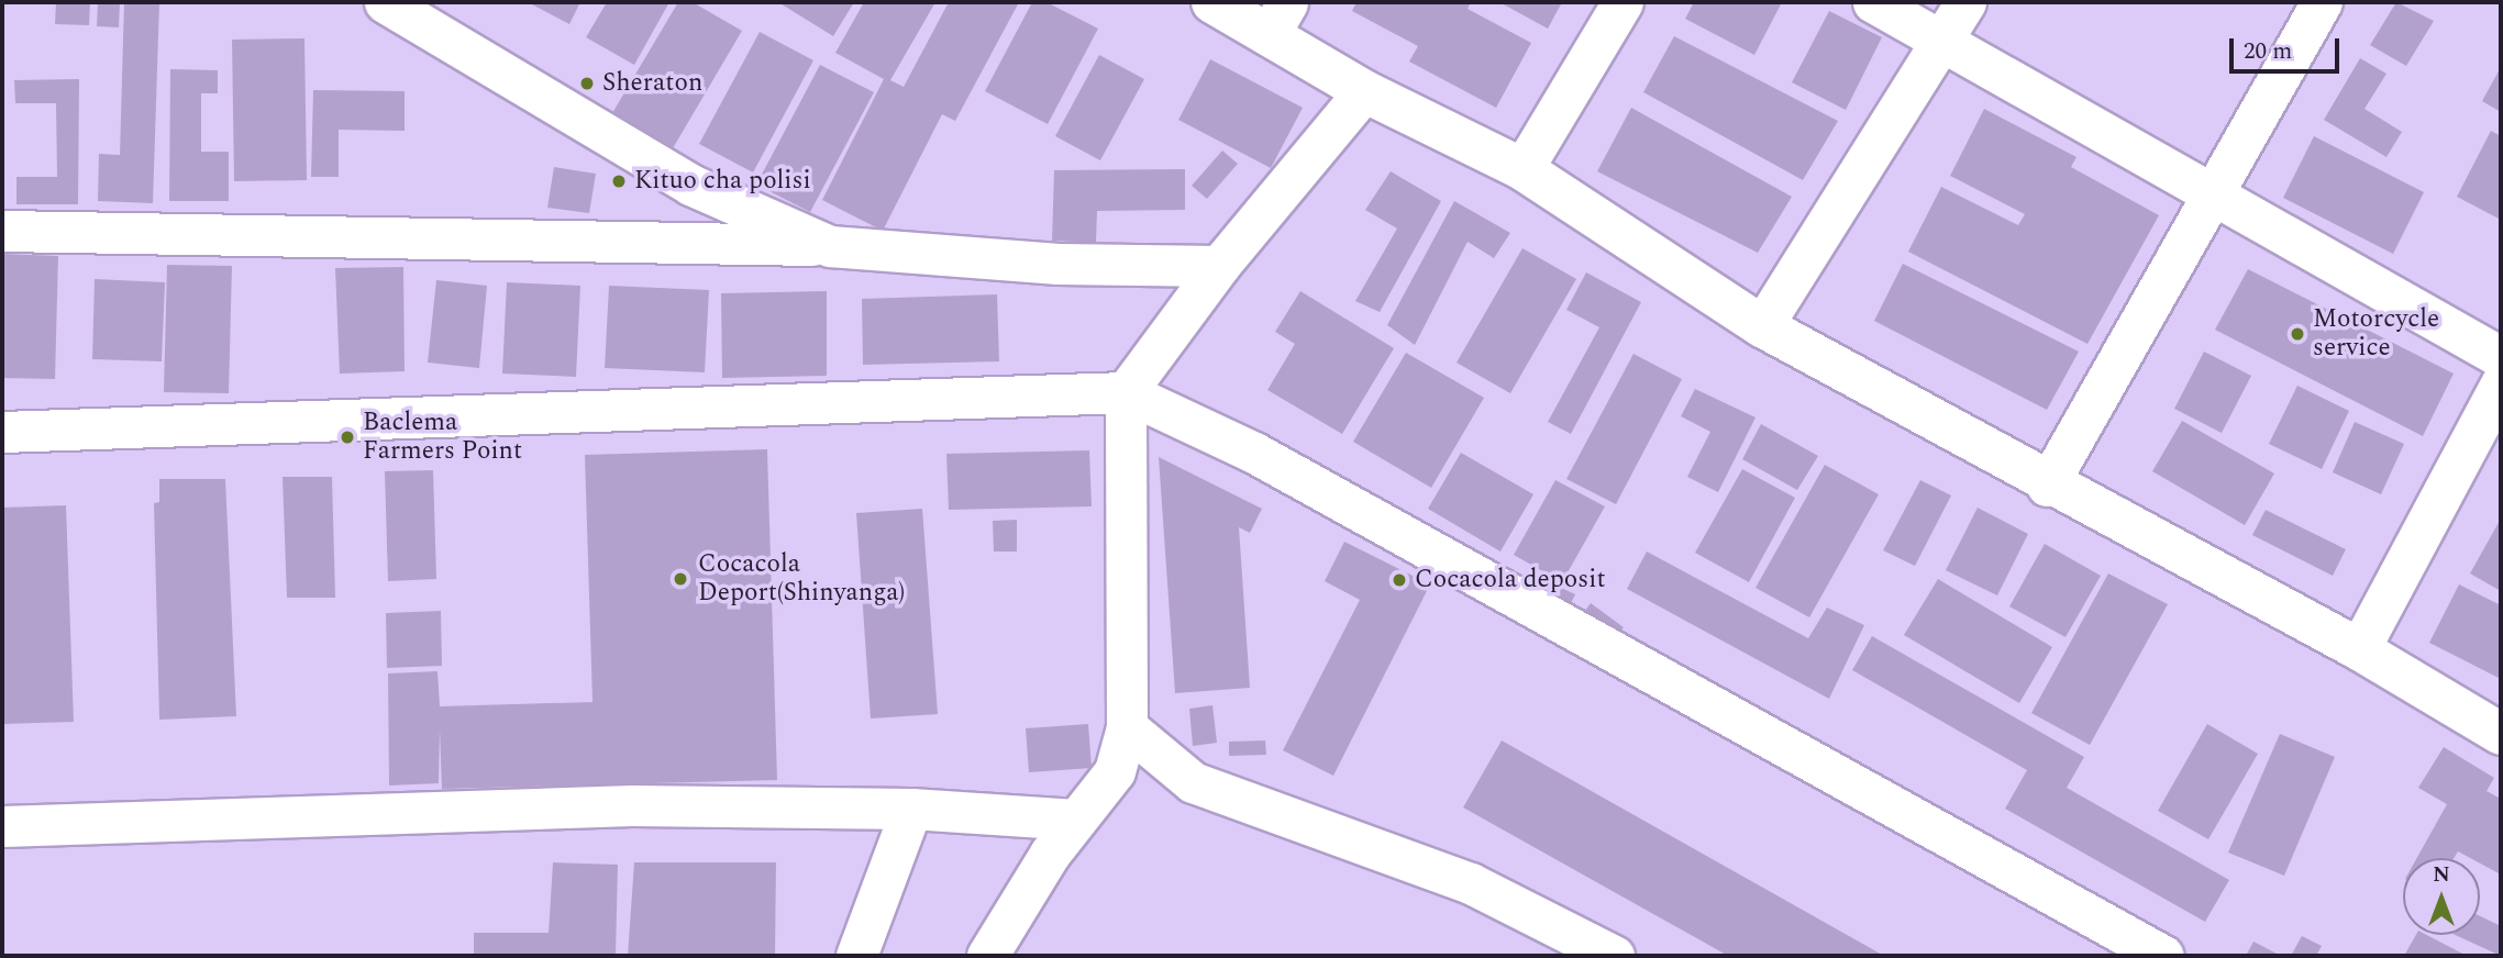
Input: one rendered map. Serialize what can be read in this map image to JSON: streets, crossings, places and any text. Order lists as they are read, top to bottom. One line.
{"places":["Sheraton","Kituo cha polisi","Motorcycle service","Baclema Farmers Point","Cocacola Deport(Shinyanga)","Cocacola deposit"],"scale_bar":"20 m","north":"top"}
